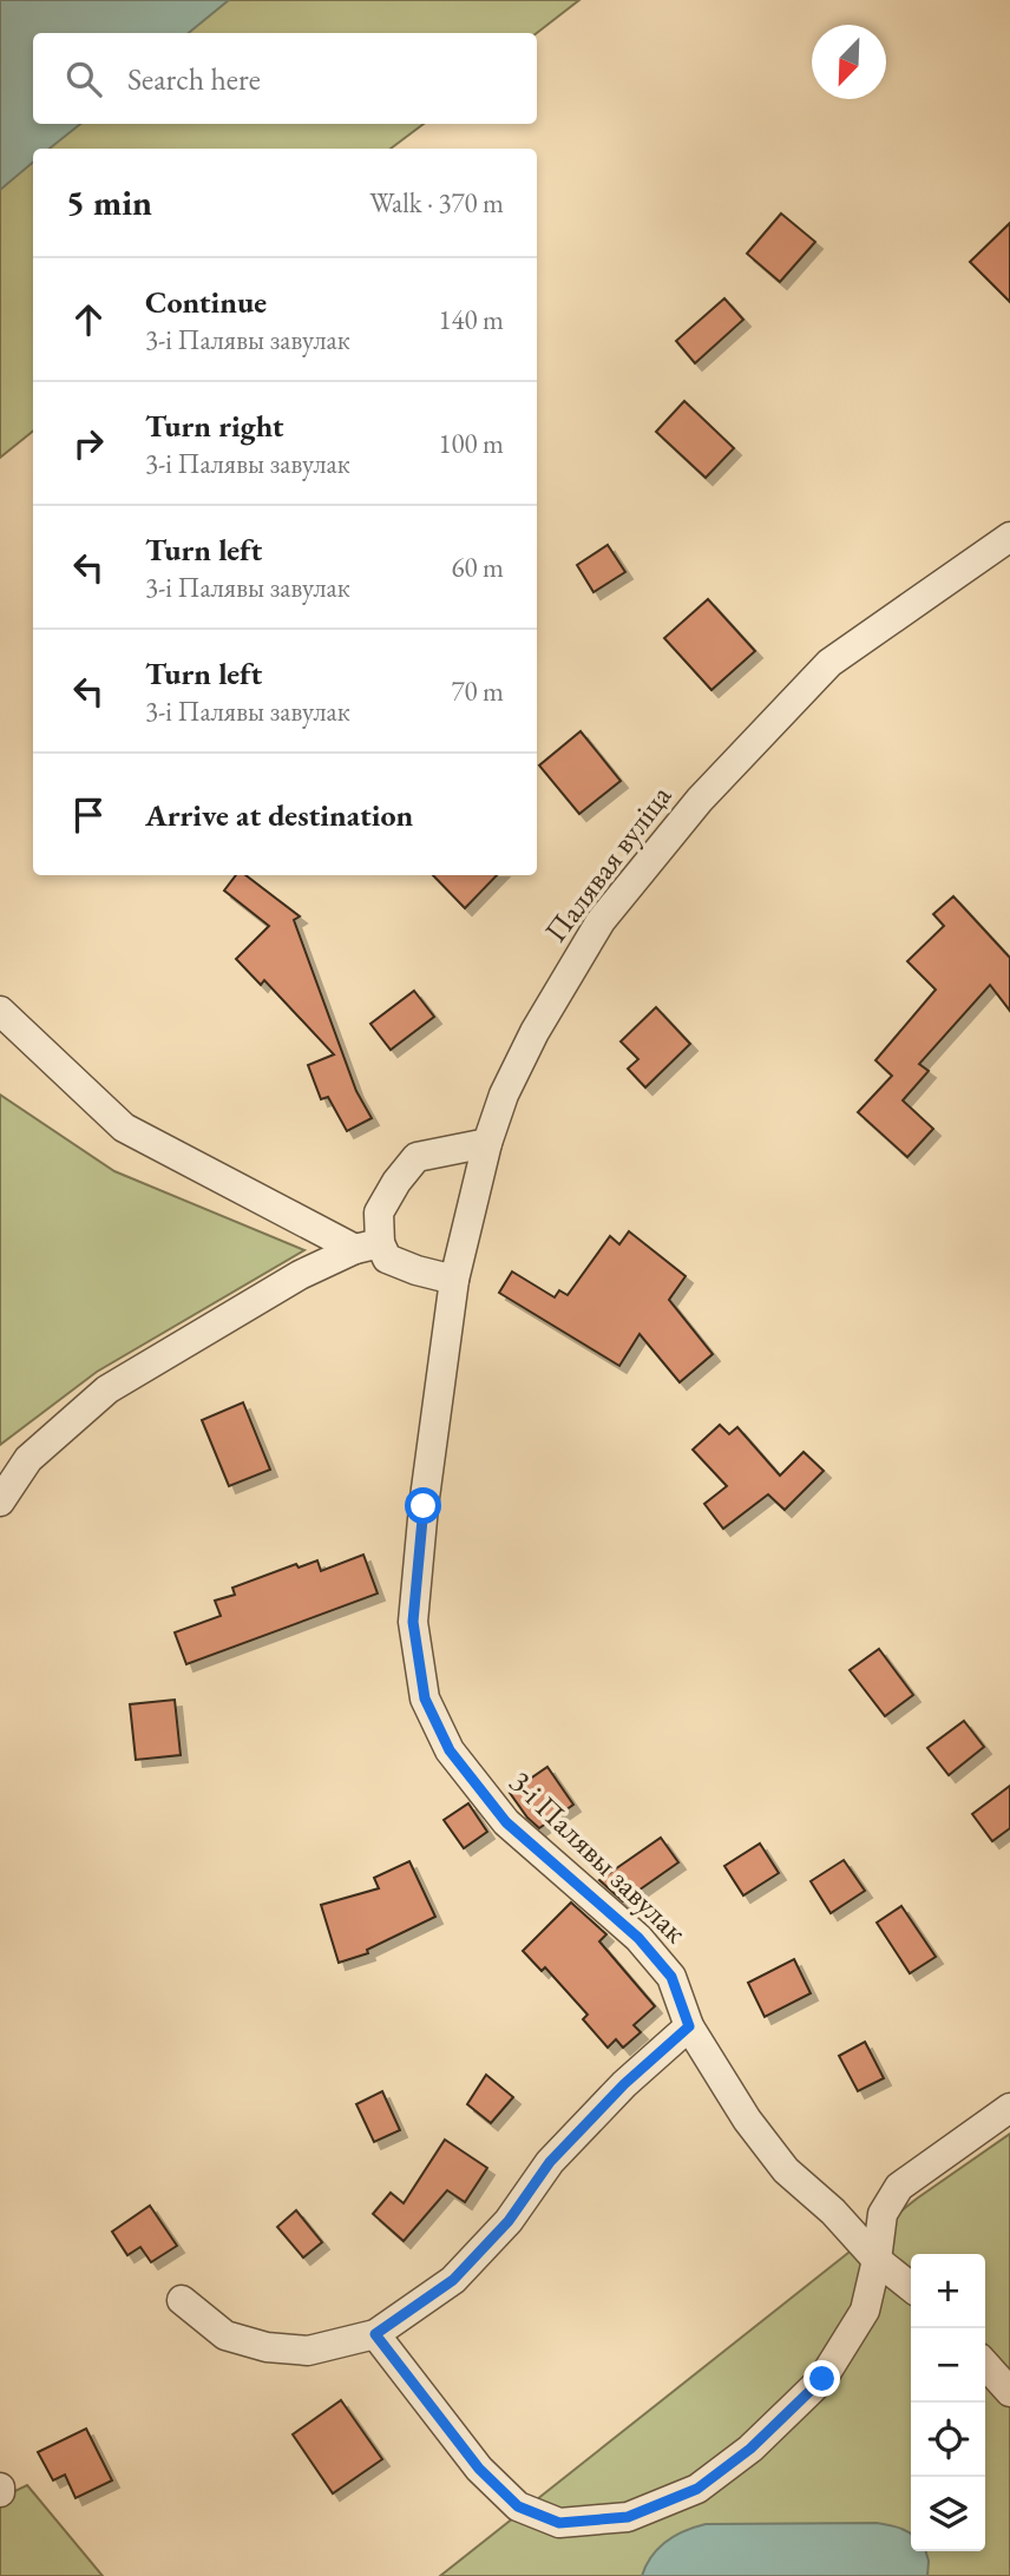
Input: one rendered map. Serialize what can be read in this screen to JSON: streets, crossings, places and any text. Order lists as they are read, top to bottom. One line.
{"streets":{"street":["Палявая вуліца","3-і Палявы завулак"]},"crossings":[["Палявая вуліца","3-і Палявы завулак"]],"north":"bottom left","page":{"search":"Search here","heading":["5 min","Walk · 370 m"],"list":[["Continue","3-і Палявы завулак","140 m"],["Turn right","3-і Палявы завулак","100 m"],["Turn left","3-і Палявы завулак","60 m"],["Turn left","3-і Палявы завулак","70 m"],"Arrive at destination"],"map_buttons":["+","−"]}}
